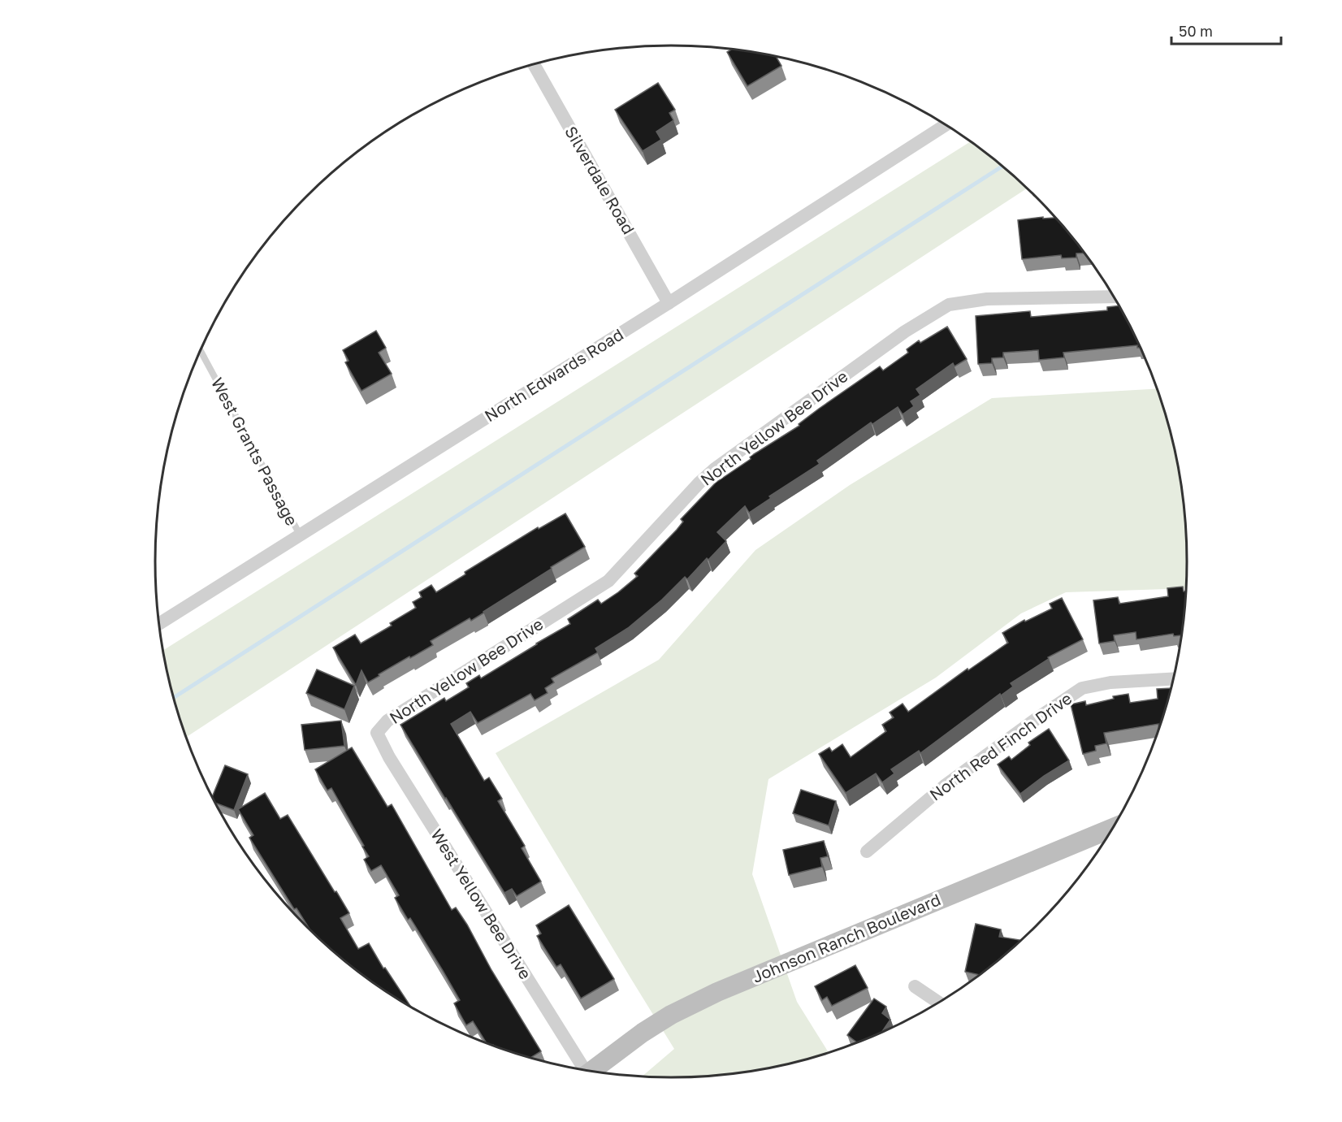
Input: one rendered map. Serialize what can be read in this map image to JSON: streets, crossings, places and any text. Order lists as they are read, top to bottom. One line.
{"streets":{"street":["Silverdale Road","North Edwards Road","North Yellow Bee Drive","North Red Finch Drive","West Yellow Bee Drive","Johnson Ranch Boulevard"],"lane":["West Grants Passage"]},"crossings":[["Silverdale Road","North Edwards Road"],["North Edwards Road","West Grants Passage"],["North Yellow Bee Drive","West Yellow Bee Drive"]],"scale_bar":"50 m"}
